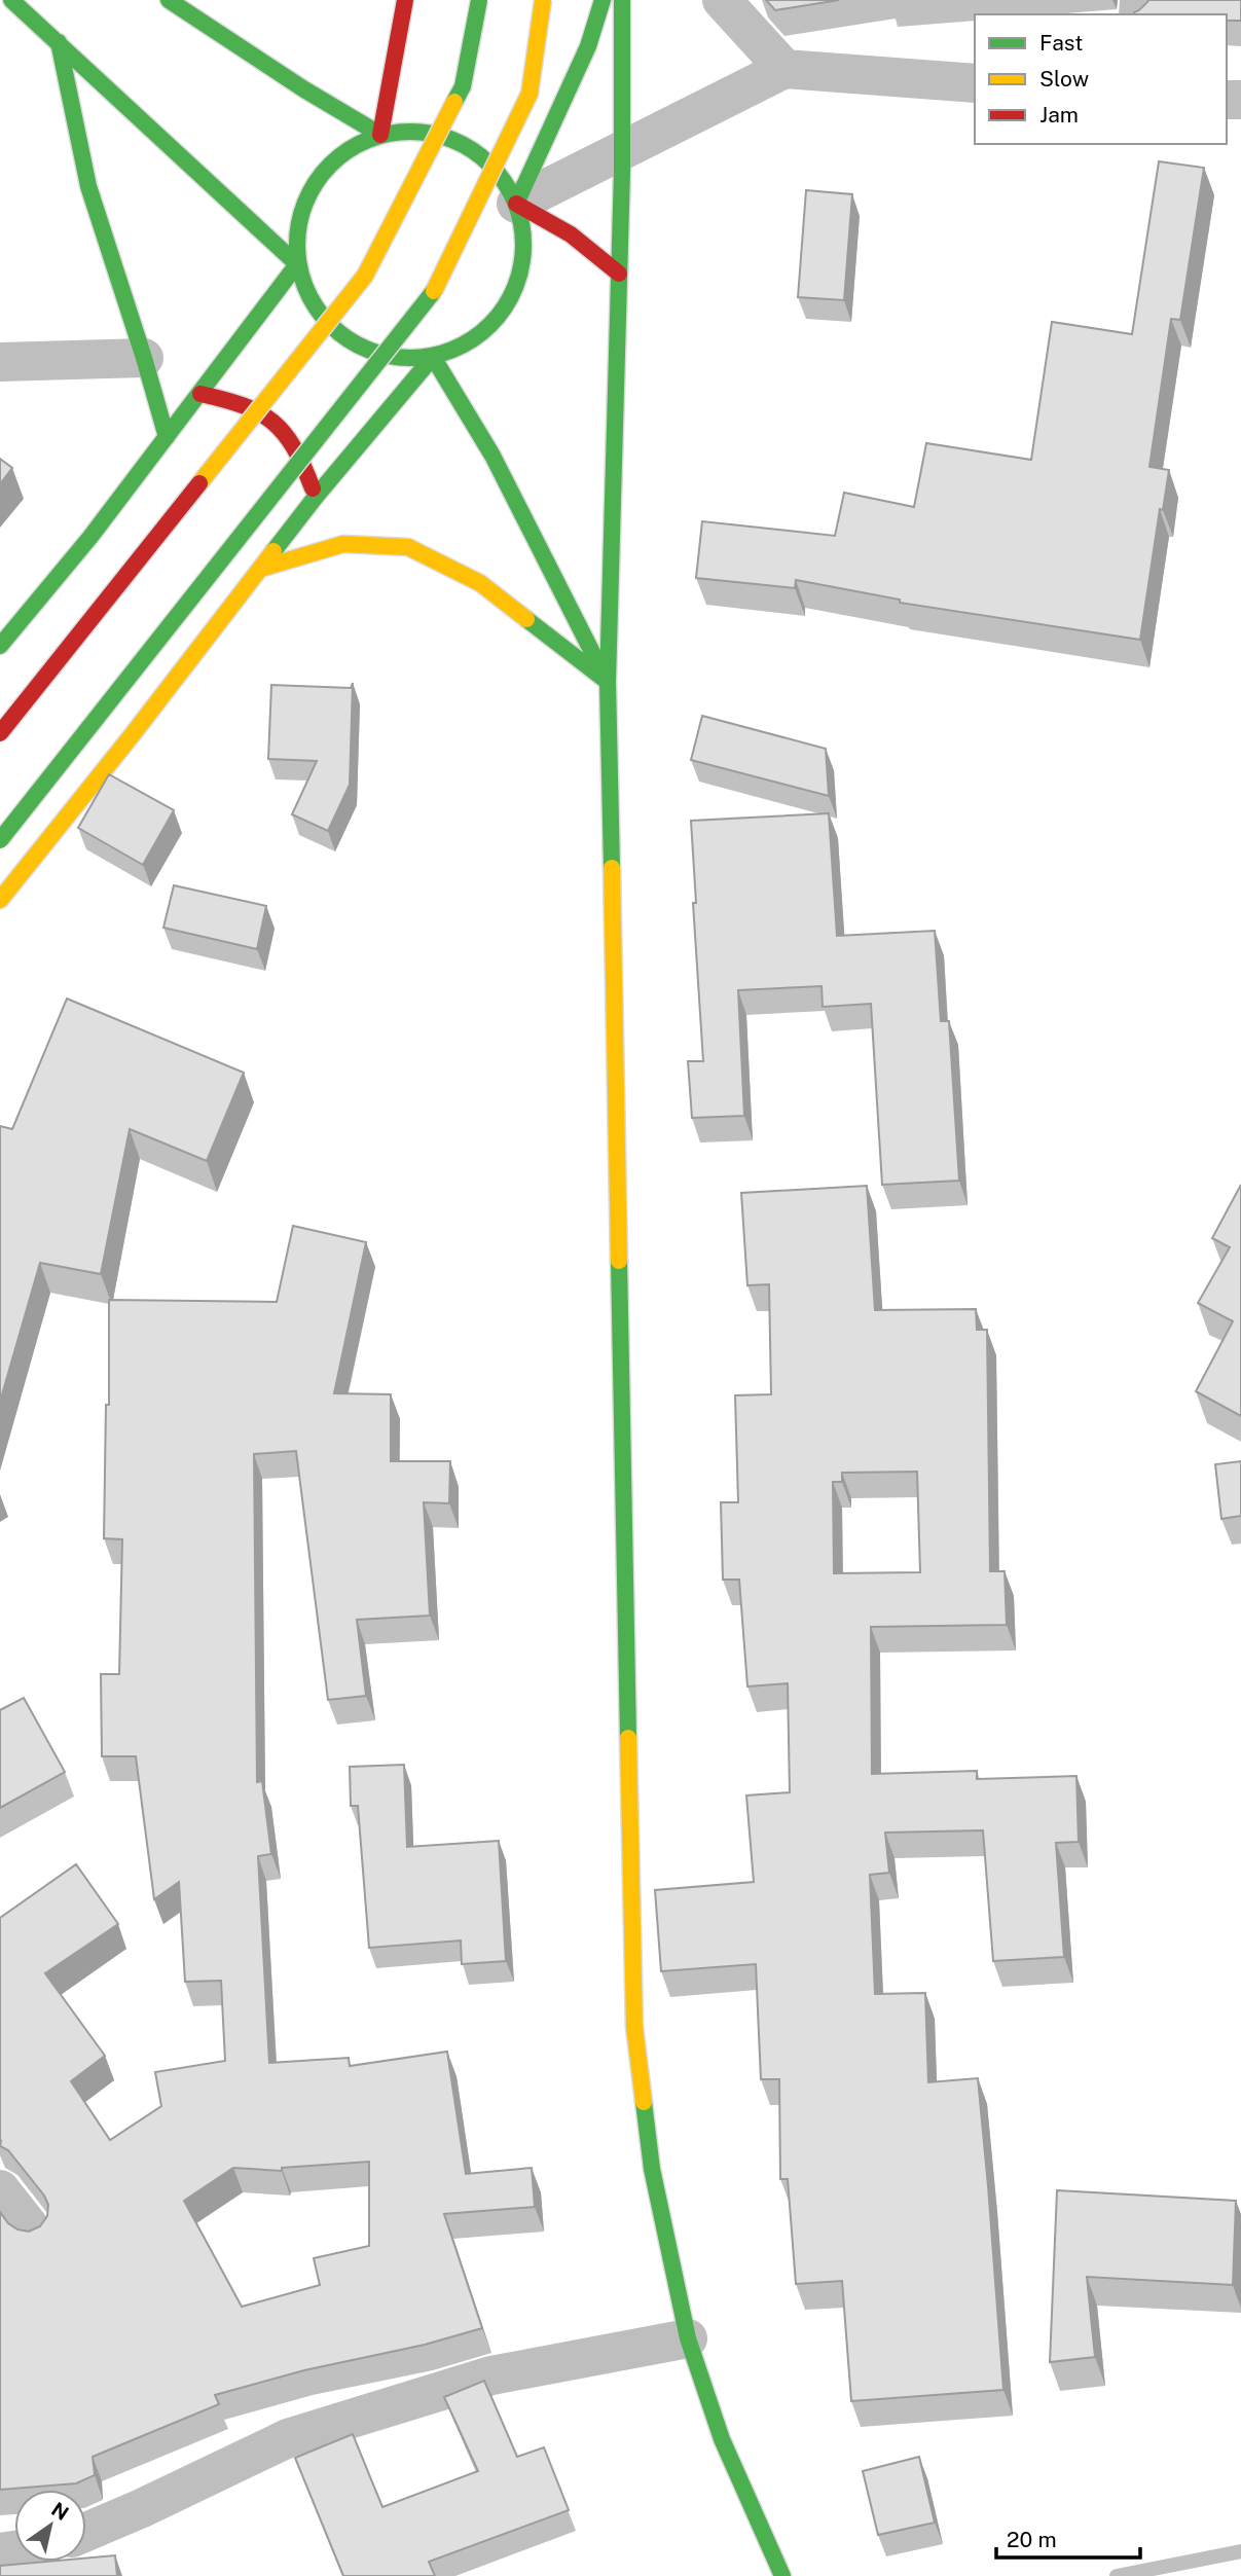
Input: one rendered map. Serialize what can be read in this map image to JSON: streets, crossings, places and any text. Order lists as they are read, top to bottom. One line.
{"legend":["Fast","Slow","Jam"],"scale_bar":"20 m","north":"top right"}
